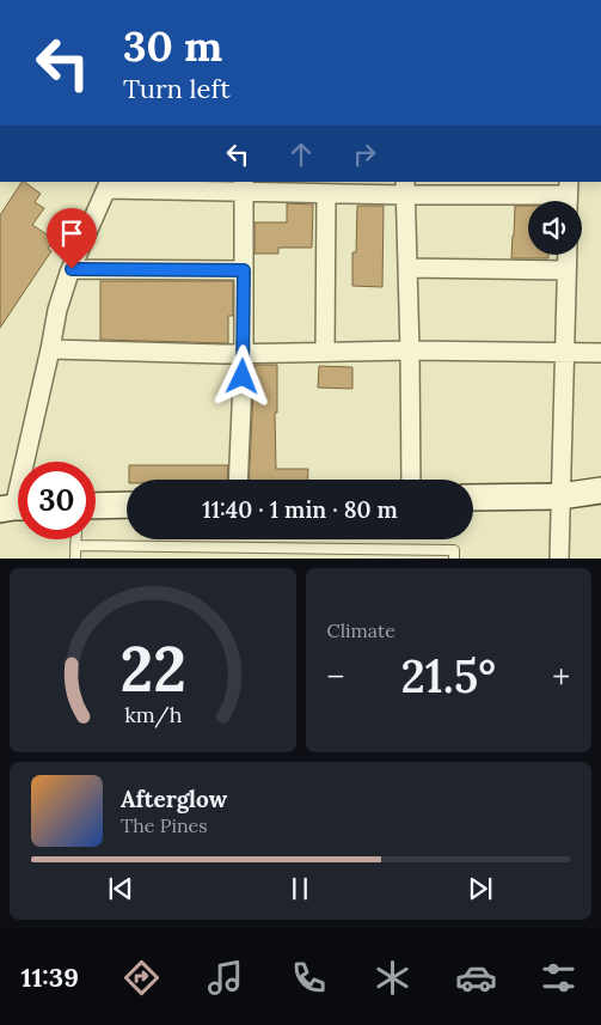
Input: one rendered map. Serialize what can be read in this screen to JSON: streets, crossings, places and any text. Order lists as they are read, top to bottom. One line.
{"page":{"turn":["30 m","Turn left"],"limit":"30","trip":"11:40 · 1 min · 80 m","tile":"Climate","heat":["−","21.5°","+"],"song":["Afterglow","The Pines"],"tabs":"11:39","gauge":["22","km/h"]}}
